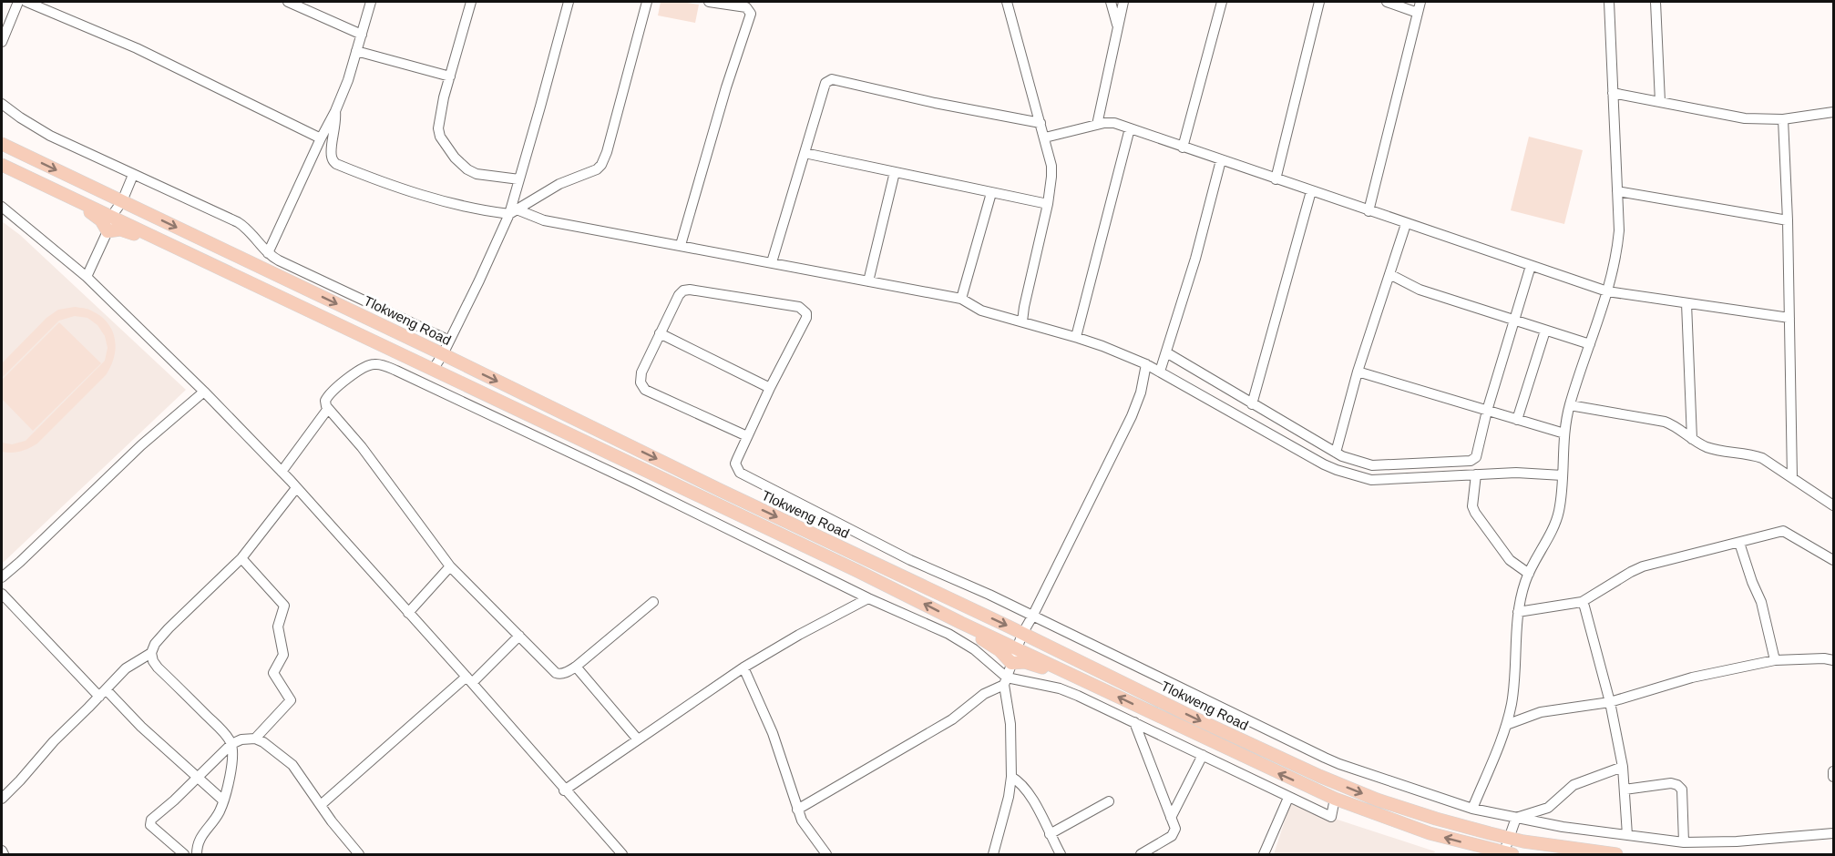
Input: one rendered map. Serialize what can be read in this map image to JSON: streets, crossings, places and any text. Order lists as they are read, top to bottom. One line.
{"streets":{"main road":["Tlokweng Road"]}}
